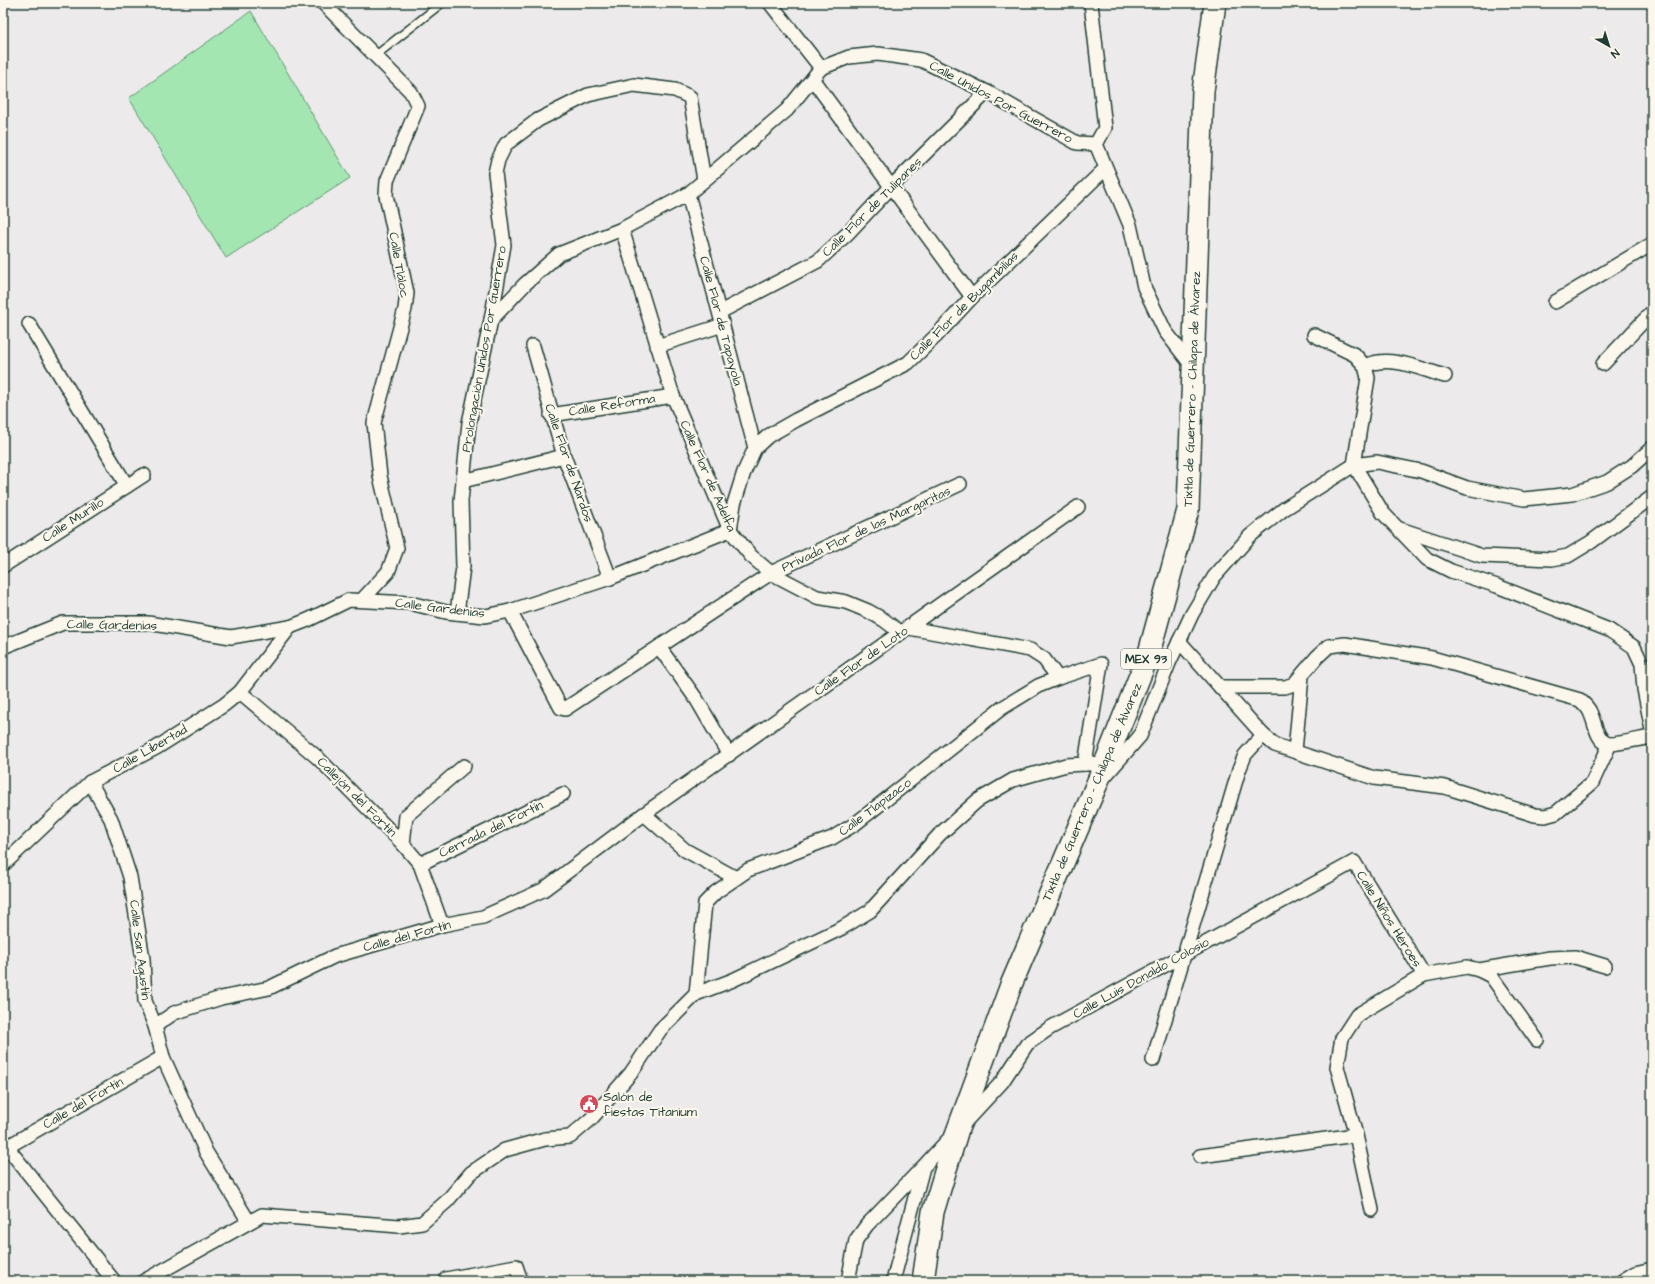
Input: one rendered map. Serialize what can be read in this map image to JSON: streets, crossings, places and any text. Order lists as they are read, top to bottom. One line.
{"streets":{"main road":["Tixtla de Guerrero - Chilapa de Álvarez","MEX 93"],"street":["Calle Unidos Por Guerrero","Calle Flor de Tulipanes","Calle Tláloc","Calle Flor de Bugambilias","Calle Flor de Tapayola","Prolongación Unidos Por Guerrero","Calle Reforma","Calle Flor de Nardos","Calle Flor de Adelfa","Calle Murillo","Privada Flor de las Margaritas","Calle Gardenias","Calle Flor de Loto","Calle Libertad","Callejón del Fortín","Calle Tlapizaco","Cerrada del Fortín","Calle Niños Héroes","Calle del Fortín","Calle San Agustín","Calle Luis Donaldo Colosio"]},"crossings":[["Calle Unidos Por Guerrero","Calle Flor de Tulipanes"],["Calle Flor de Tulipanes","Calle Flor de Tapayola"],["Calle Flor de Tulipanes","Calle Flor de Adelfa"],["Calle Tláloc","Calle Gardenias"],["Calle Flor de Bugambilias","Calle Flor de Tapayola"],["Calle Flor de Bugambilias","Calle Flor de Adelfa"],["Calle Flor de Bugambilias","Calle Gardenias"],["Prolongación Unidos Por Guerrero","Calle Gardenias"],["Tixtla de Guerrero - Chilapa de Álvarez","Calle Luis Donaldo Colosio"],["Calle Reforma","Calle Flor de Nardos"],["Calle Reforma","Calle Flor de Adelfa"],["Calle Flor de Nardos","Calle Gardenias"],["Calle Flor de Adelfa","Privada Flor de las Margaritas"],["Calle Flor de Adelfa","Calle Gardenias"],["Calle Flor de Adelfa","Calle Flor de Loto"],["Calle Flor de Adelfa","Calle Tlapizaco"],["Calle Gardenias","Calle Libertad"],["Calle Flor de Loto","Calle del Fortín"],["Calle Libertad","Callejón del Fortín"],["Calle Libertad","Calle San Agustín"],["Callejón del Fortín","Cerrada del Fortín"],["Callejón del Fortín","Calle del Fortín"],["Calle Niños Héroes","Calle Luis Donaldo Colosio"],["Calle del Fortín","Calle San Agustín"]],"places":{"public building":["Salón de fiestas Titanium"]},"north":"bottom right"}
